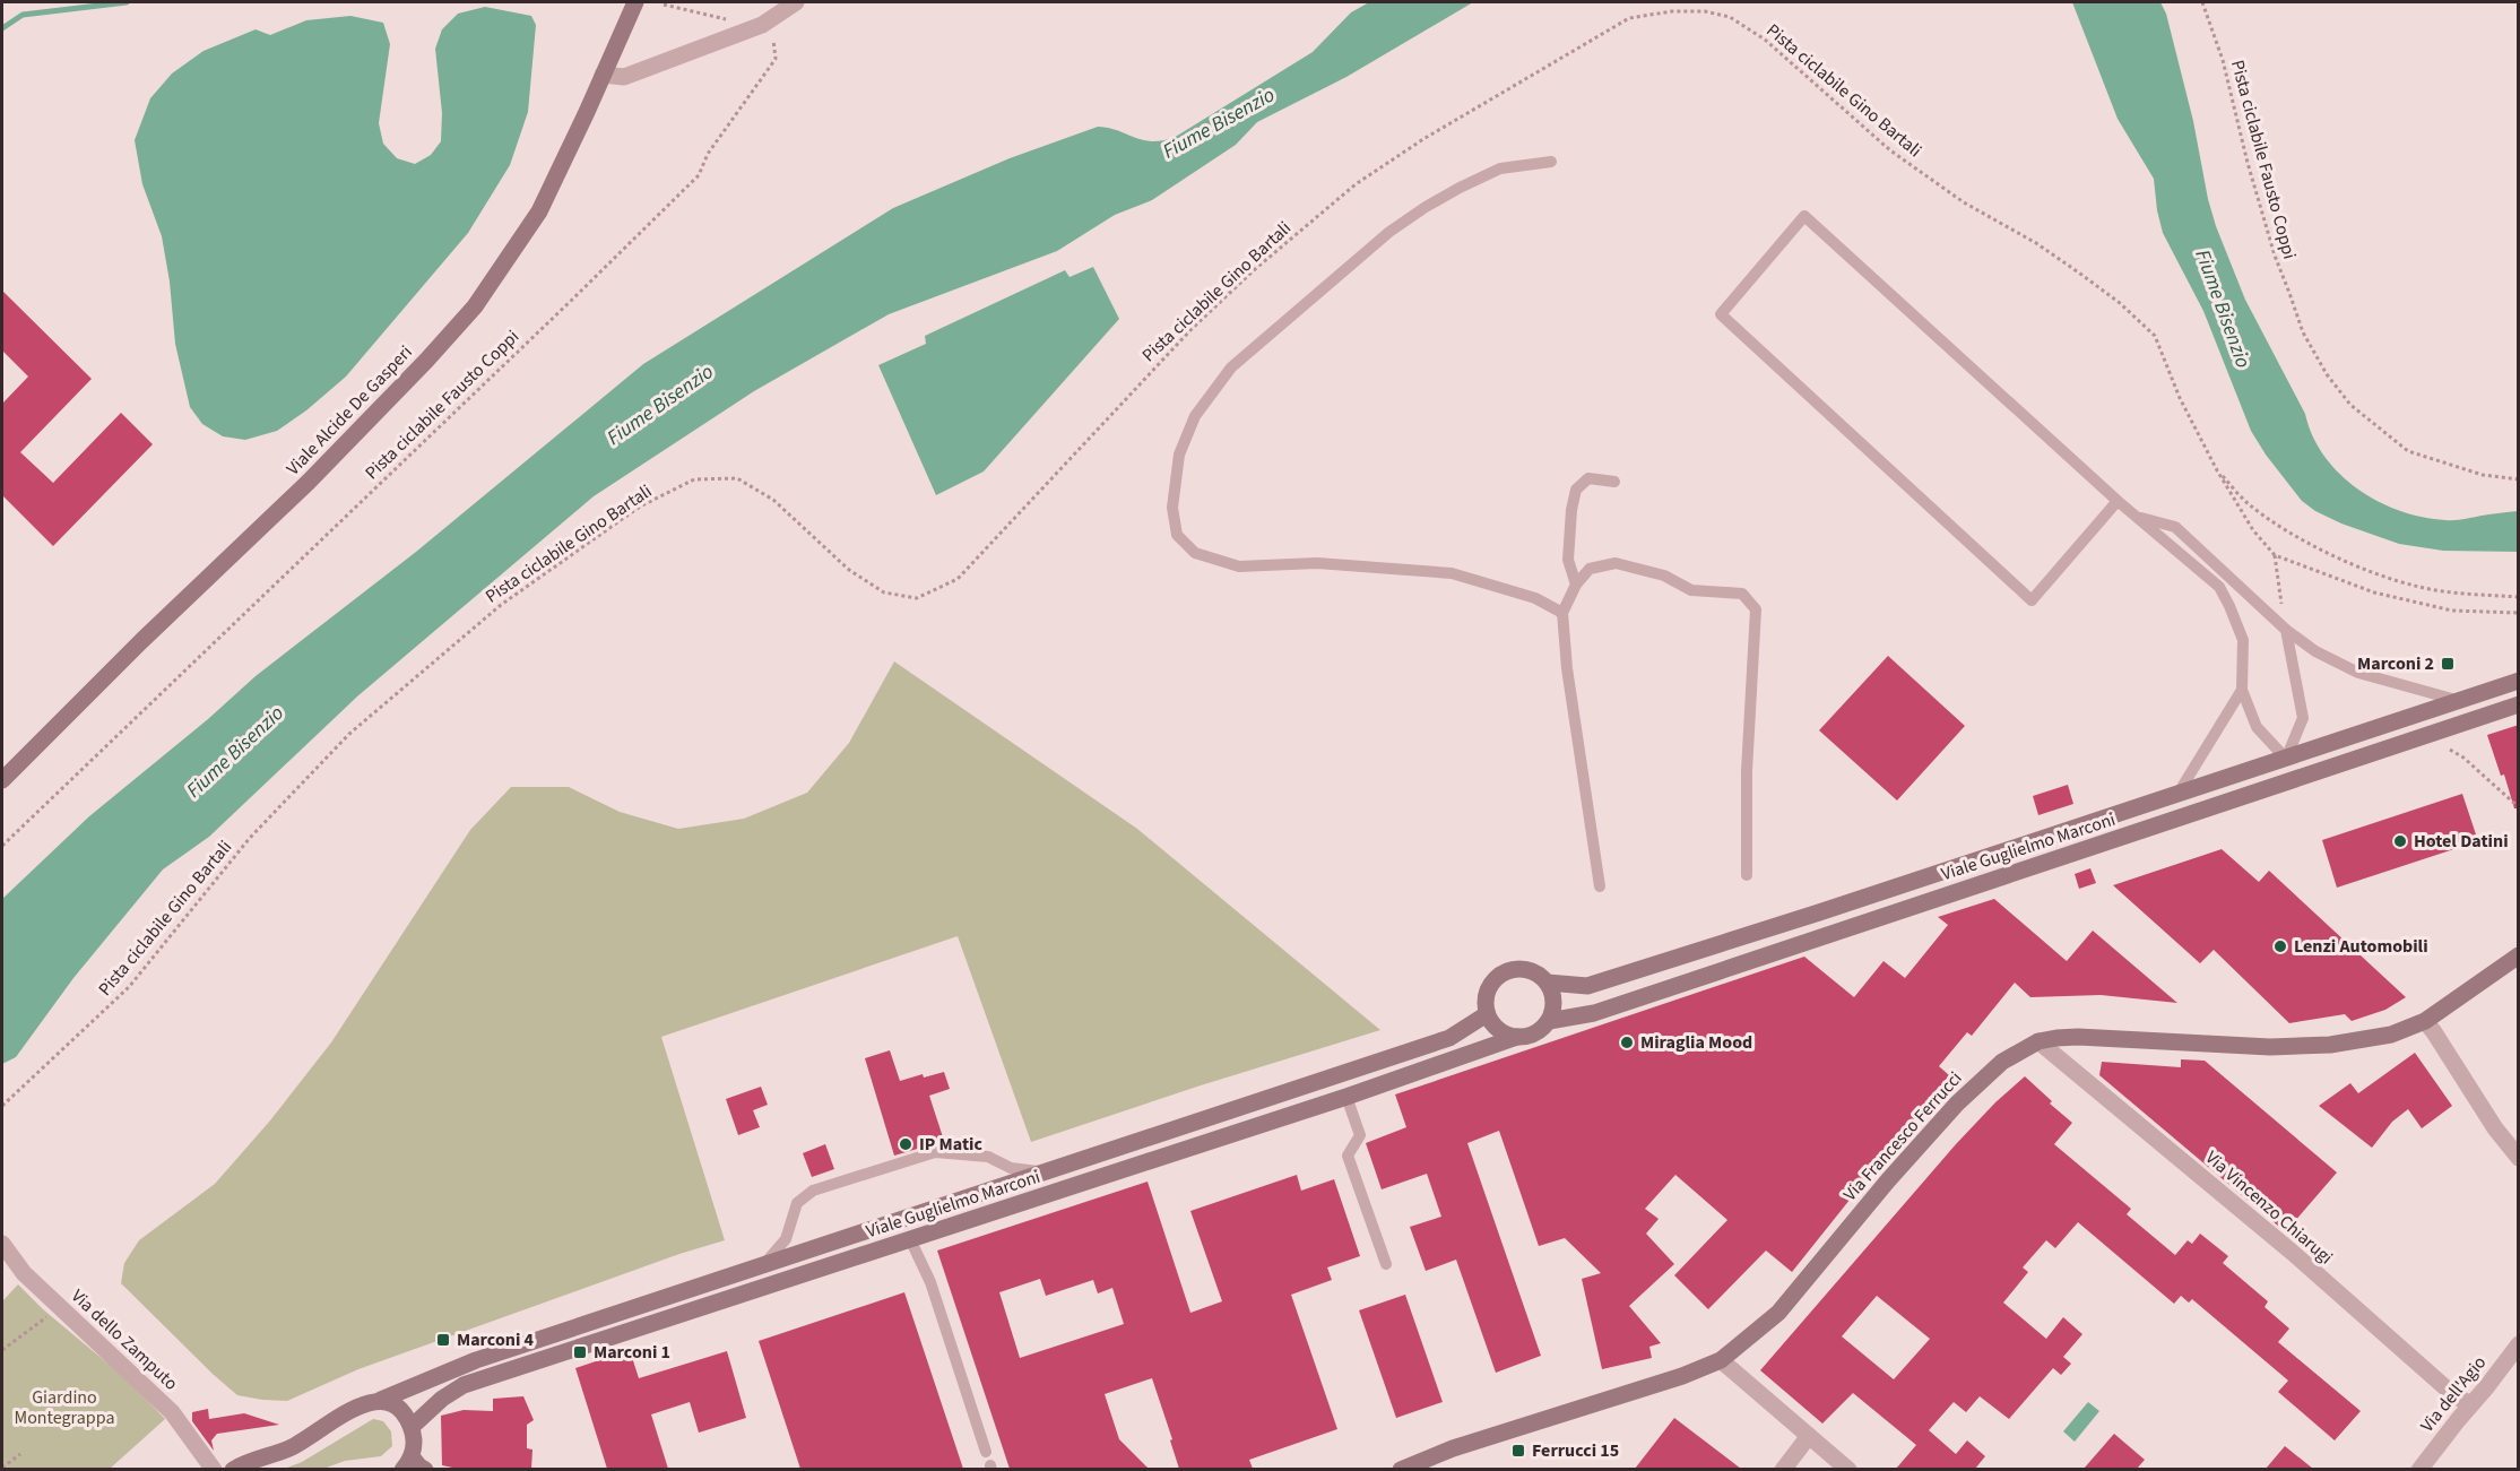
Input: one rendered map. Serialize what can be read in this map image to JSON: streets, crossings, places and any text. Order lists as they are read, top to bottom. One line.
{"streets":{"main road":["Viale Alcide De Gasperi","Viale Guglielmo Marconi","Via Francesco Ferrucci"],"street":["Via Vincenzo Chiarugi","Via dello Zamputo","Via dell'Agio"],"path":["Pista ciclabile Gino Bartali","Pista ciclabile Fausto Coppi"]},"crossings":[["Via Francesco Ferrucci","Via Vincenzo Chiarugi"],["Via Vincenzo Chiarugi","Via dell'Agio"]],"water":["Fiume Bisenzio"],"parks":["Giardino Montegrappa"],"places":{"transit":["Marconi 2","Marconi 4","Marconi 1","Ferrucci 15"],"other":["Hotel Datini","Lenzi Automobili","Miraglia Mood","IP Matic"]}}
